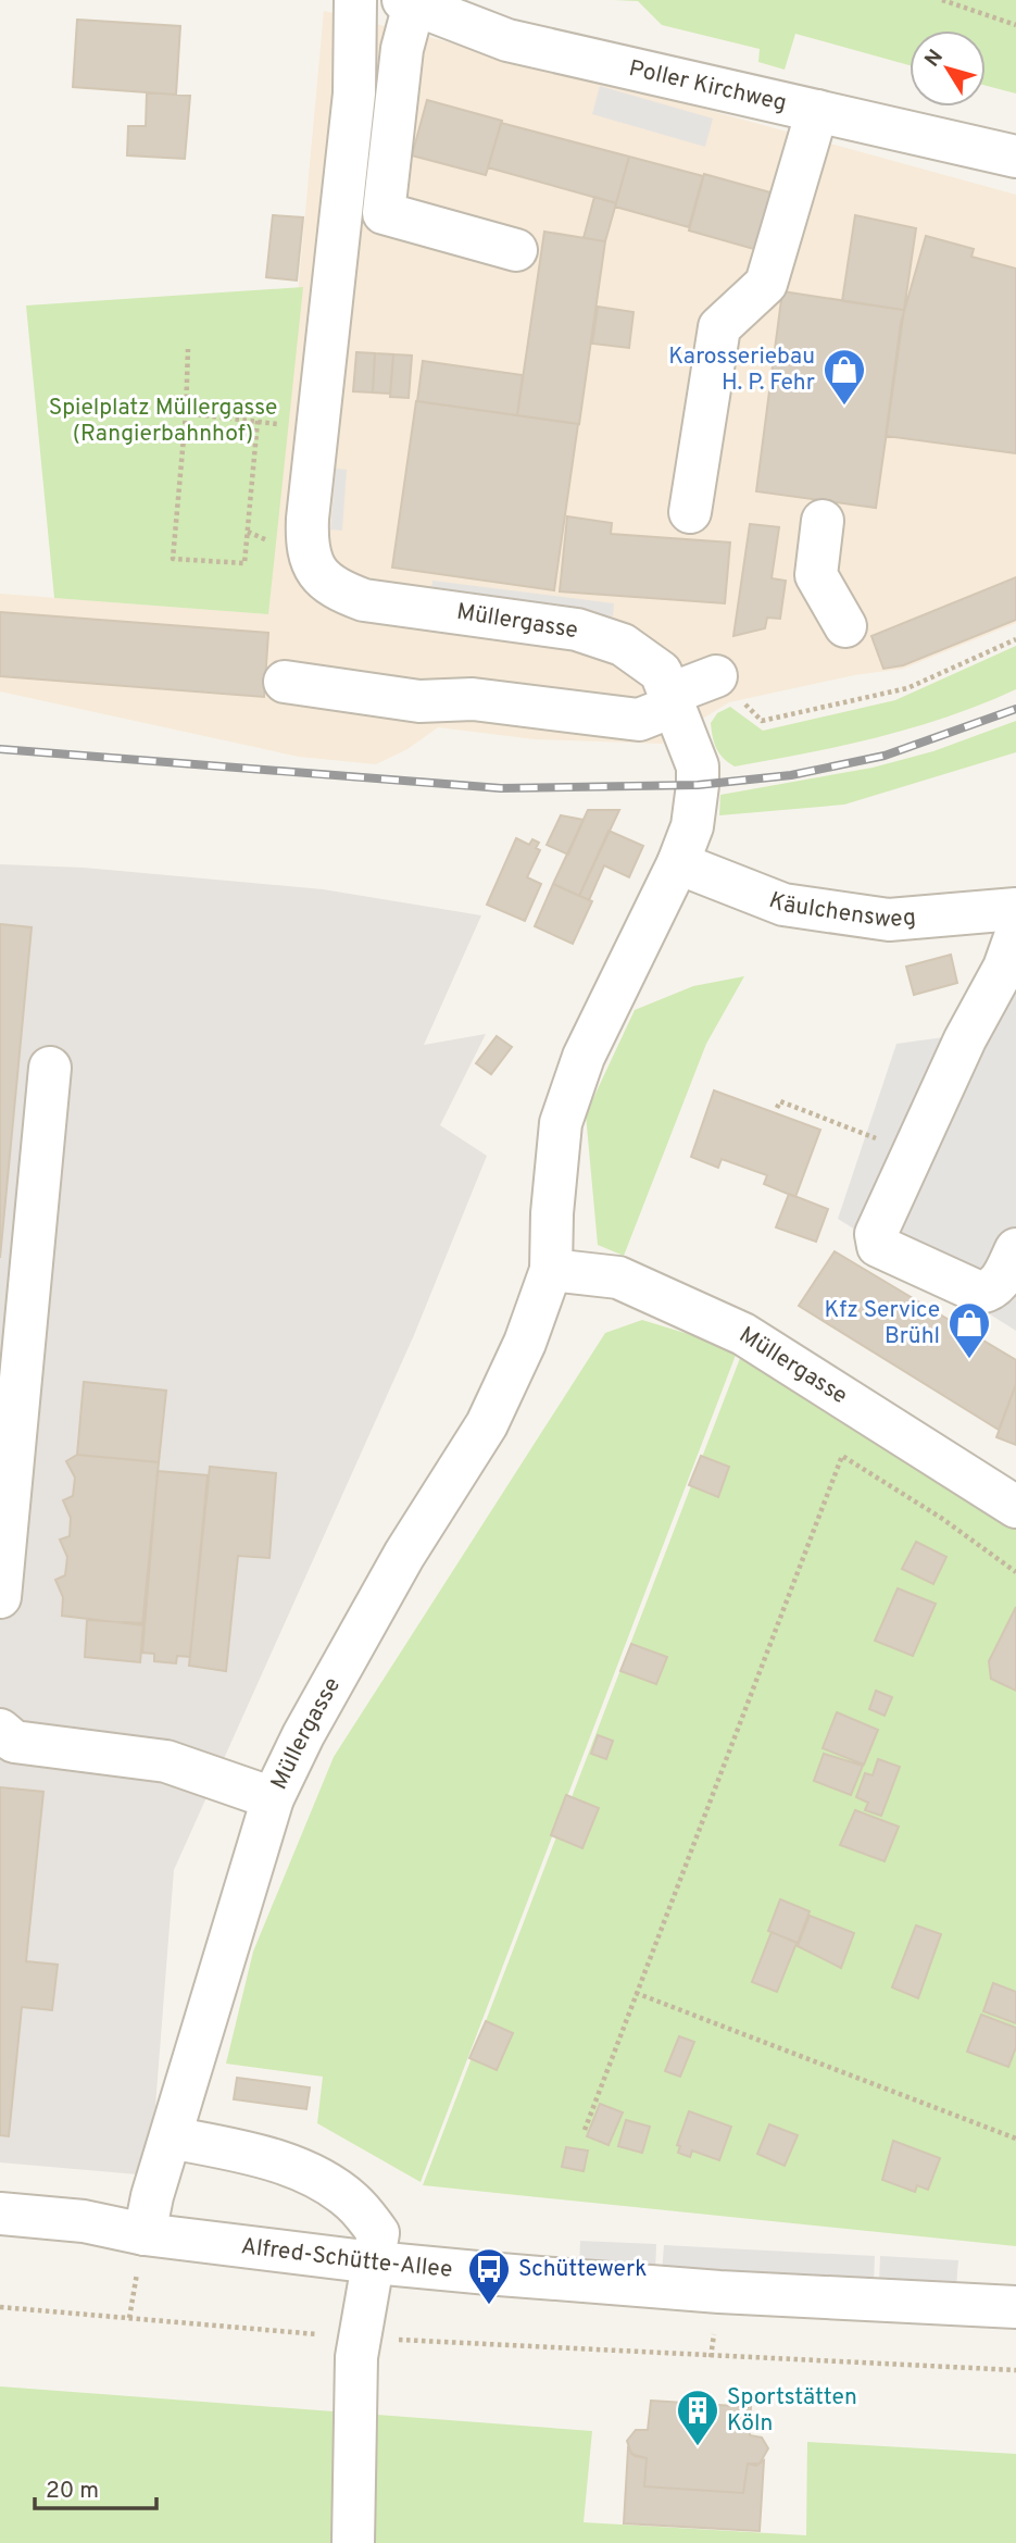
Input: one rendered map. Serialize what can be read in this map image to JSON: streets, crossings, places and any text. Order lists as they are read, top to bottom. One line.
{"streets":{"street":["Poller Kirchweg","Müllergasse","Käulchensweg","Alfred-Schütte-Allee"]},"crossings":[["Müllergasse","Käulchensweg"],["Müllergasse","Alfred-Schütte-Allee"]],"parks":["Spielplatz Müllergasse (Rangierbahnhof)"],"places":{"shop":["Karosseriebau H. P. Fehr","Kfz Service Brühl"],"bus stop":["Schüttewerk"],"building":["Sportstätten Köln"]},"scale_bar":"20 m","north":"top left"}
